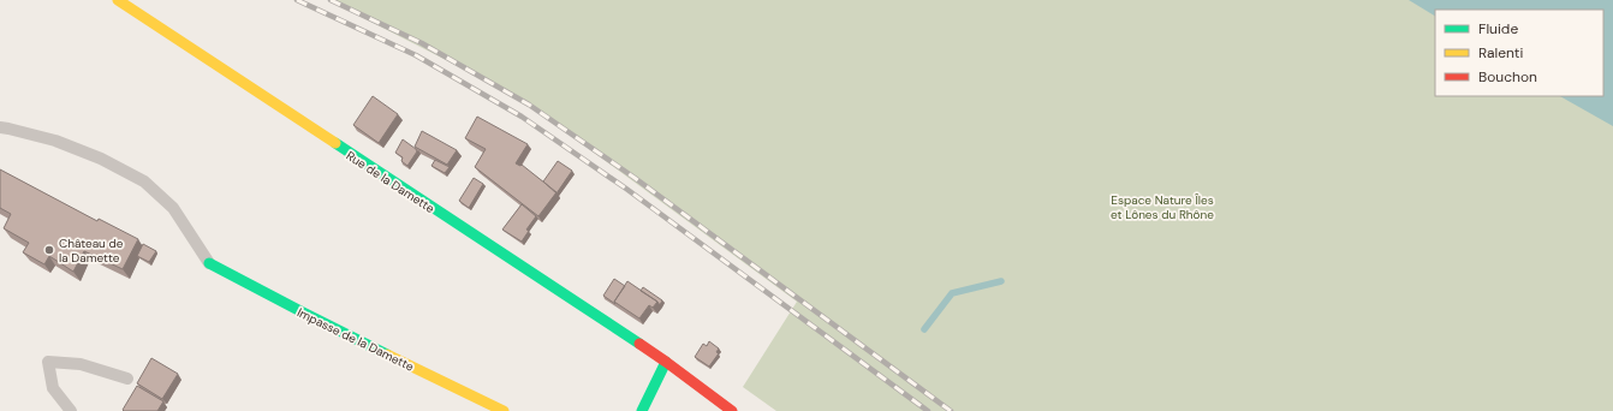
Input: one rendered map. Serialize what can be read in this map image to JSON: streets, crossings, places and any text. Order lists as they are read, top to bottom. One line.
{"streets":{"main road":["Rue de la Damette","Impasse de la Damette"]},"parks":["Espace Nature Îles et Lônes du Rhône"],"places":["Château de la Damette"],"legend":["Fluide","Ralenti","Bouchon"]}
